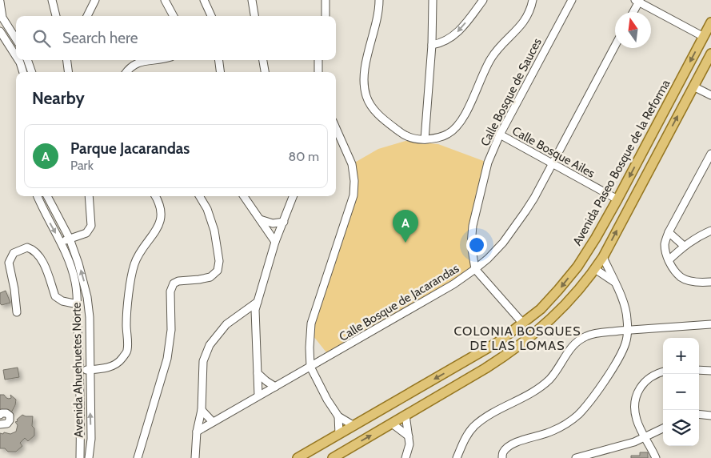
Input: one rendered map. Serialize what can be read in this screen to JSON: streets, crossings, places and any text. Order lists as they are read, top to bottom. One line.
{"streets":{"main road":["Avenida Paseo Bosque de la Reforma"],"street":["Calle Bosque de Sauces","Calle Bosque Ailes","Calle Bosque de Jacarandas","Avenida Ahuehuetes Norte"]},"crossings":[["Calle Bosque de Sauces","Calle Bosque Ailes"],["Calle Bosque de Sauces","Calle Bosque de Jacarandas"],["Calle Bosque Ailes","Avenida Paseo Bosque de la Reforma"],["Calle Bosque Ailes","Calle Bosque de Jacarandas"]],"districts":["COLONIA BOSQUES DE LAS LOMAS"],"north":"top","page":{"search":"Search here","heading":"Nearby","list":[{"mark":"A","name":"Parque Jacarandas","note":"Park","value":"80 m"}],"pins":"A","map_buttons":["+","−"]}}
